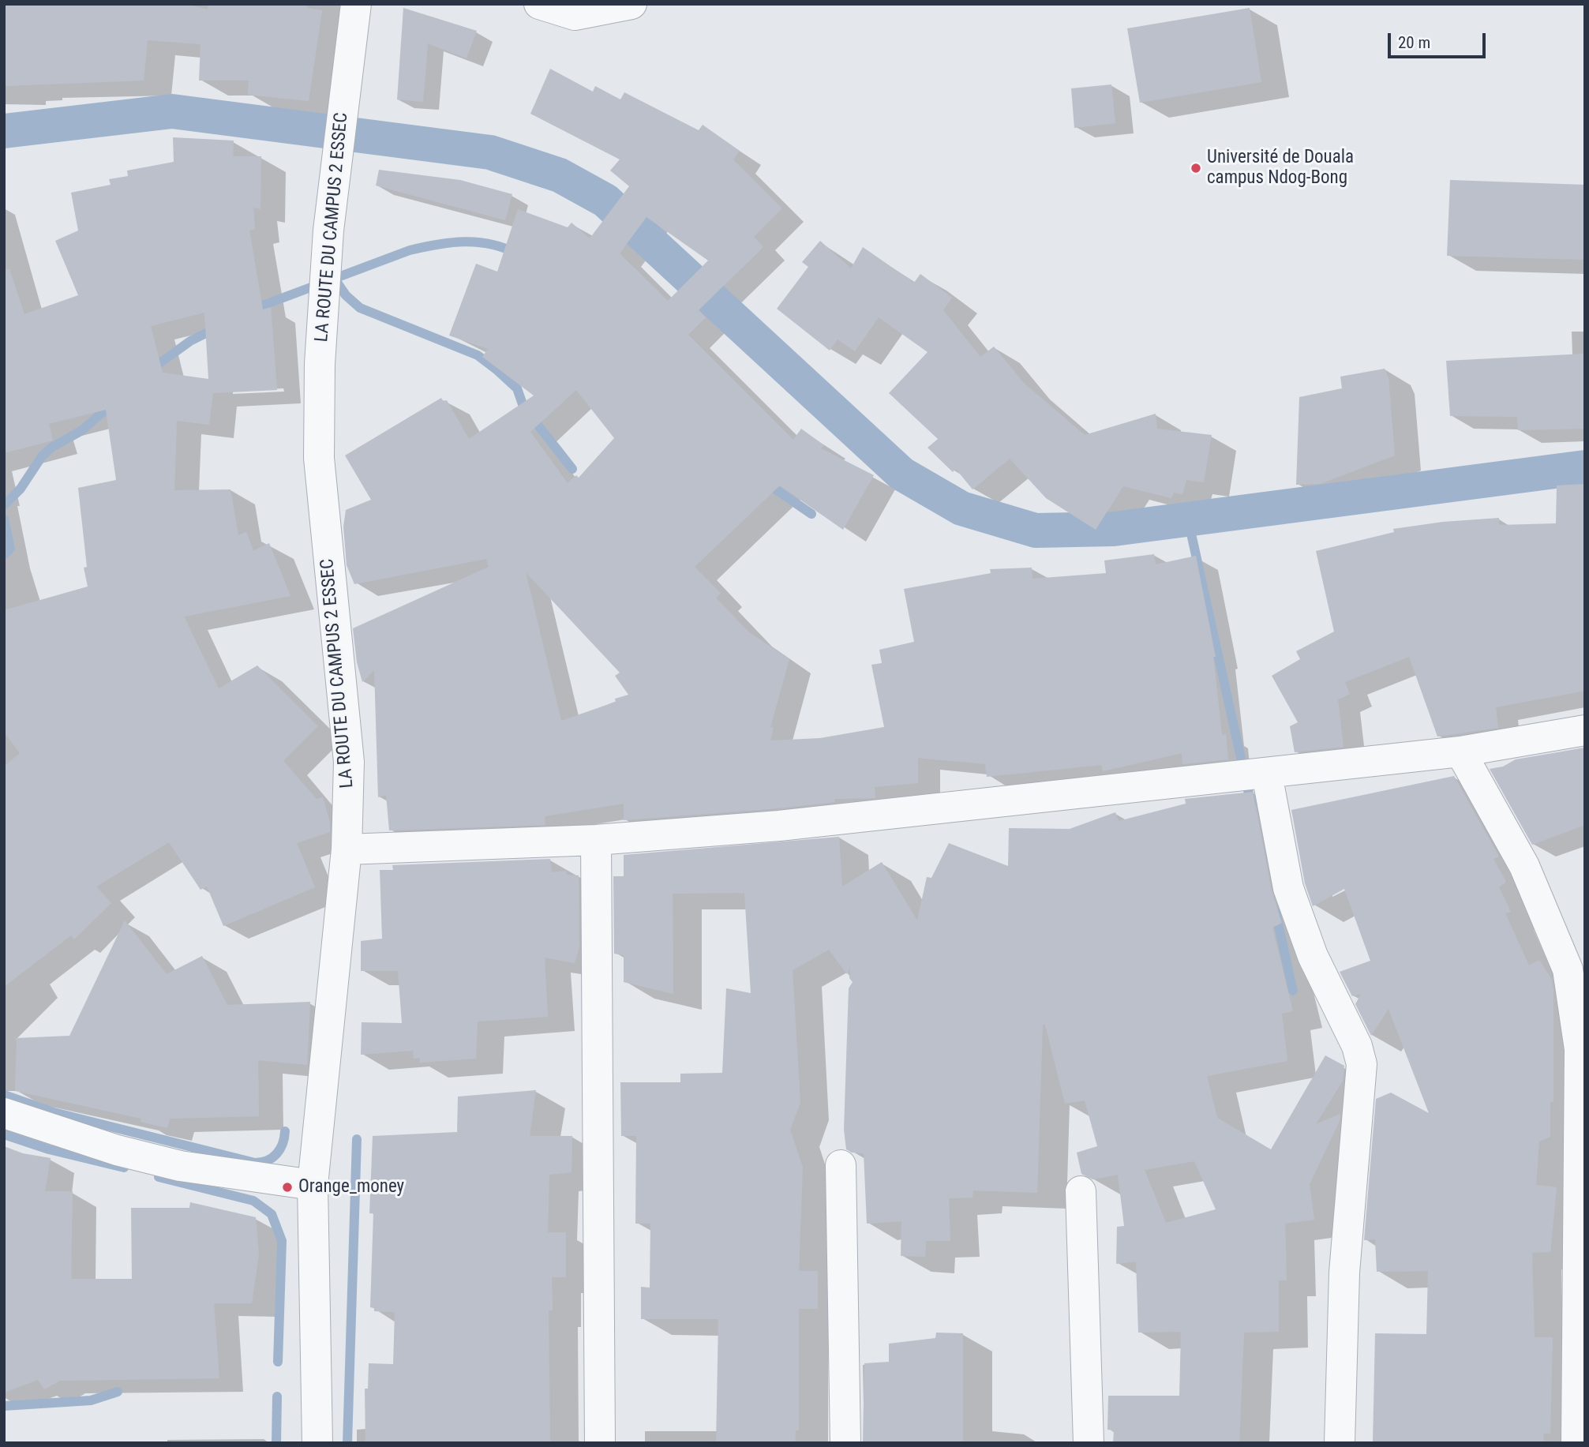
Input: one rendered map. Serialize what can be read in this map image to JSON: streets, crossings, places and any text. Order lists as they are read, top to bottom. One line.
{"streets":{"street":["LA ROUTE DU CAMPUS 2 ESSEC"]},"places":["Université de Douala campus Ndog-Bong","Orange_money"],"scale_bar":"20 m"}
